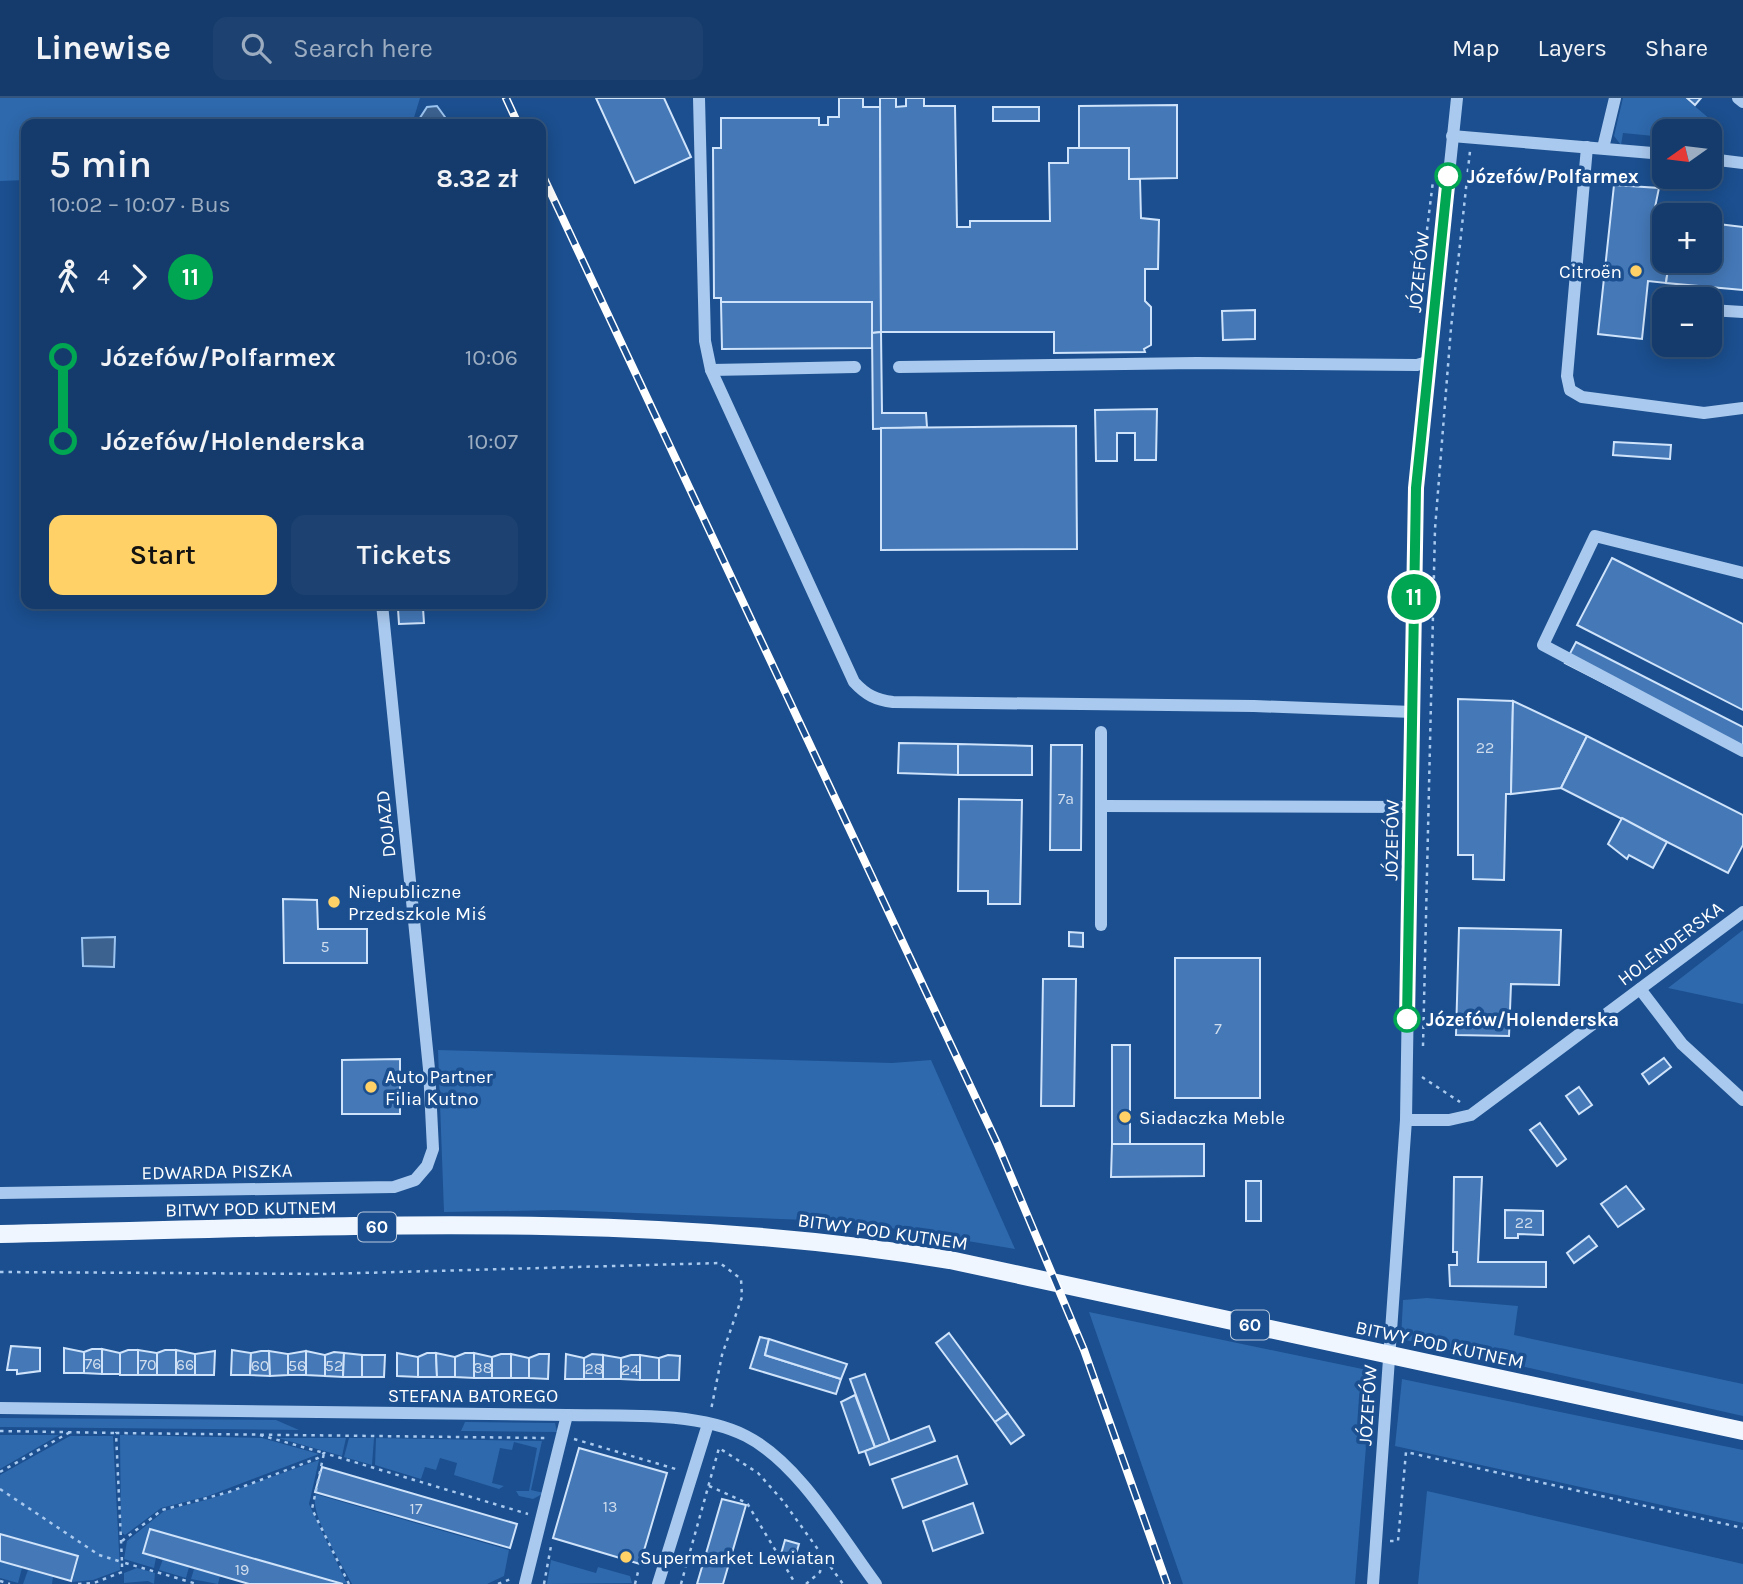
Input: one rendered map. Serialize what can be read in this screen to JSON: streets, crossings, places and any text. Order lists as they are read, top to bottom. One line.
{"streets":{"main road":["BITWY POD KUTNEM","60"],"street":["JÓZEFÓW","DOJAZD","HOLENDERSKA","EDWARDA PISZKA","STEFANA BATOREGO"]},"crossings":[["JÓZEFÓW","HOLENDERSKA"],["DOJAZD","EDWARDA PISZKA"]],"places":["Józefów/Polfarmex","Citroën","Niepubliczne Przedszkole Miś","Józefów/Holenderska","Auto Partner Filia Kutno","Siadaczka Meble","Supermarket Lewiatan"],"lines":["bus line 11"],"house_numbers":["22","7a","5","7","22","76","70","66","60","56","52","38","28","24","13","17","19"],"north":"left","page":{"header":"Linewise","search":"Search here","nav":["Map","Layers","Share"],"on_map":"11","map_buttons":["+","−"],"heading":["5 min","10:02 – 10:07 · Bus","8.32 zł"],"legs":["4","11"],"list":[{"name":"Józefów/Polfarmex","value":"10:06"},{"name":"Józefów/Holenderska","value":"10:07"}],"buttons":["Start","Tickets"]}}
